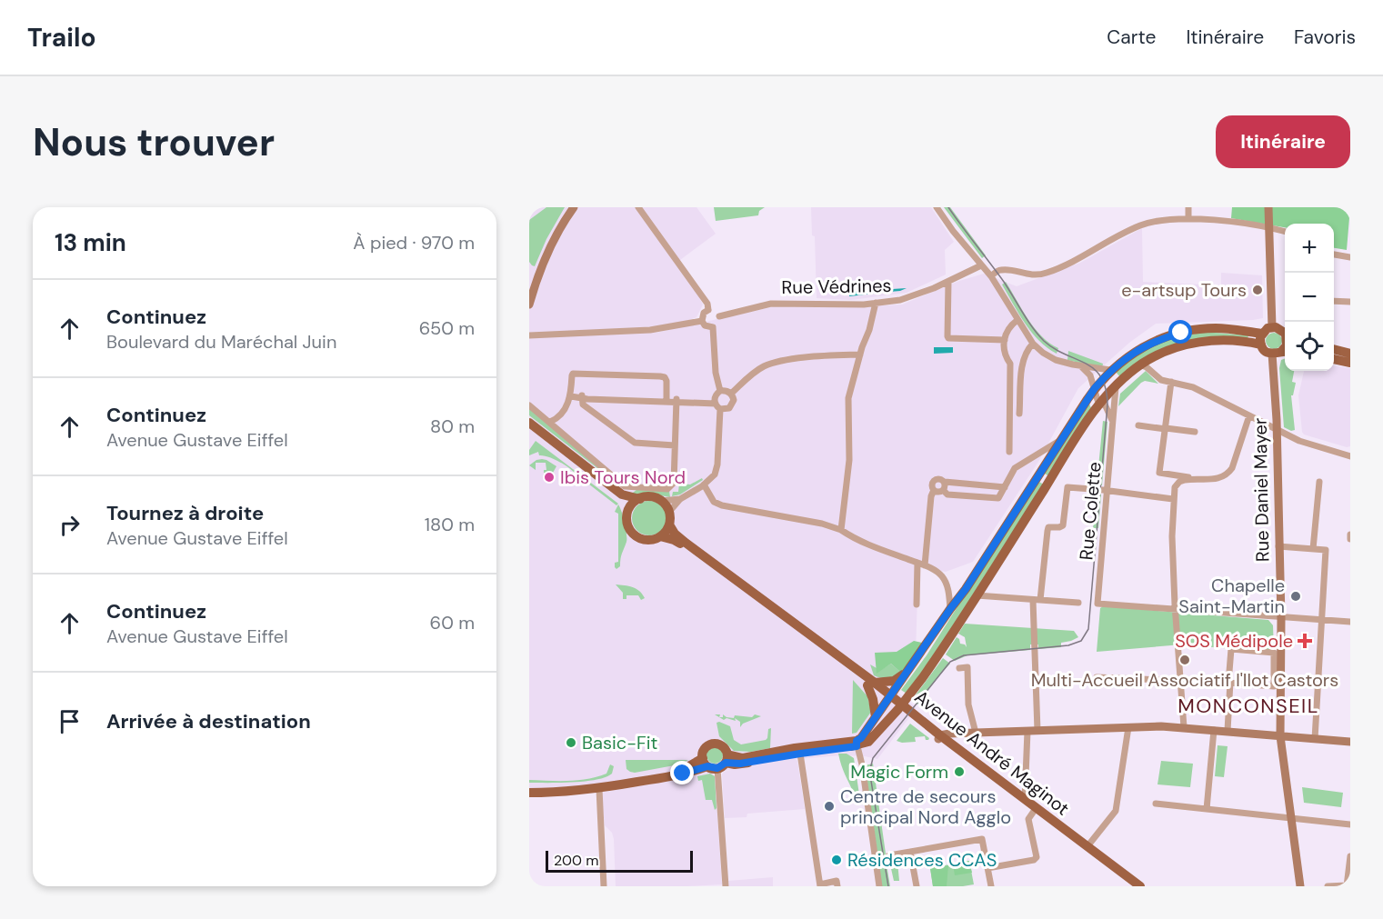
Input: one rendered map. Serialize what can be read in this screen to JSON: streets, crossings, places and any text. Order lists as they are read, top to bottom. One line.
{"streets":{"main road":["Rue Daniel Mayer","Avenue André Maginot"],"street":["Rue Védrines","Rue Colette"]},"districts":["MONCONSEIL"],"places":{"other":["e-artsup Tours","Ibis Tours Nord","Chapelle Saint-Martin","Multi-Accueil Associatif l'Ilot Castors","Basic-Fit","Magic Form","Centre de secours principal Nord Agglo","Résidences CCAS"],"health":["SOS Médipole"]},"scale_bar":"200 m","page":{"header":"Trailo","nav":["Carte","Itinéraire","Favoris"],"buttons":"Itinéraire","title":"Nous trouver","heading":["13 min","À pied · 970 m"],"map_buttons":["+","−"],"list":[["Continuez","Boulevard du Maréchal Juin","650 m"],["Continuez","Avenue Gustave Eiffel","80 m"],["Tournez à droite","Avenue Gustave Eiffel","180 m"],["Continuez","Avenue Gustave Eiffel","60 m"],"Arrivée à destination"],"scale":"200 m"}}
